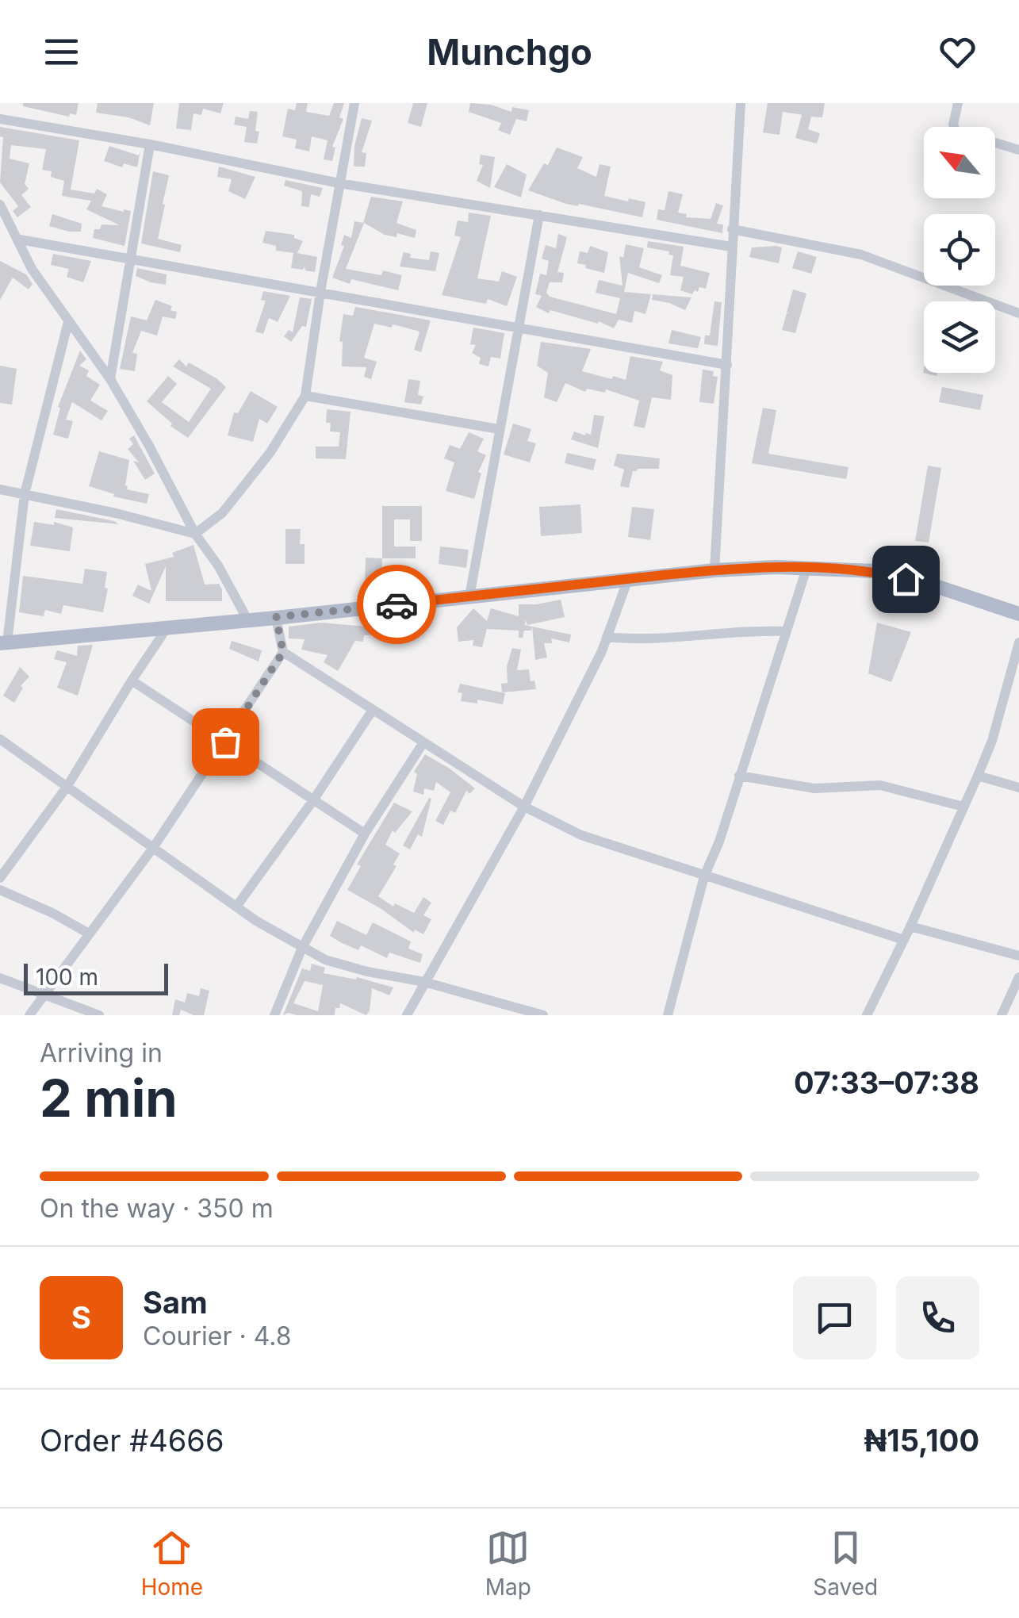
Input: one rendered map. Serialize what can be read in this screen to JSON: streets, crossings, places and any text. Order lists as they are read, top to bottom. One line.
{"scale_bar":"100 m","north":"top left","page":{"header":"Munchgo","scale":"100 m","heading":["2 min","Arriving in","07:33–07:38"],"panel":["Sam","Courier · 4.8","Order #4666","₦15,100"],"bar":"On the way · 350 m","round":"S","tabs":["Home","Map","Saved"]}}
